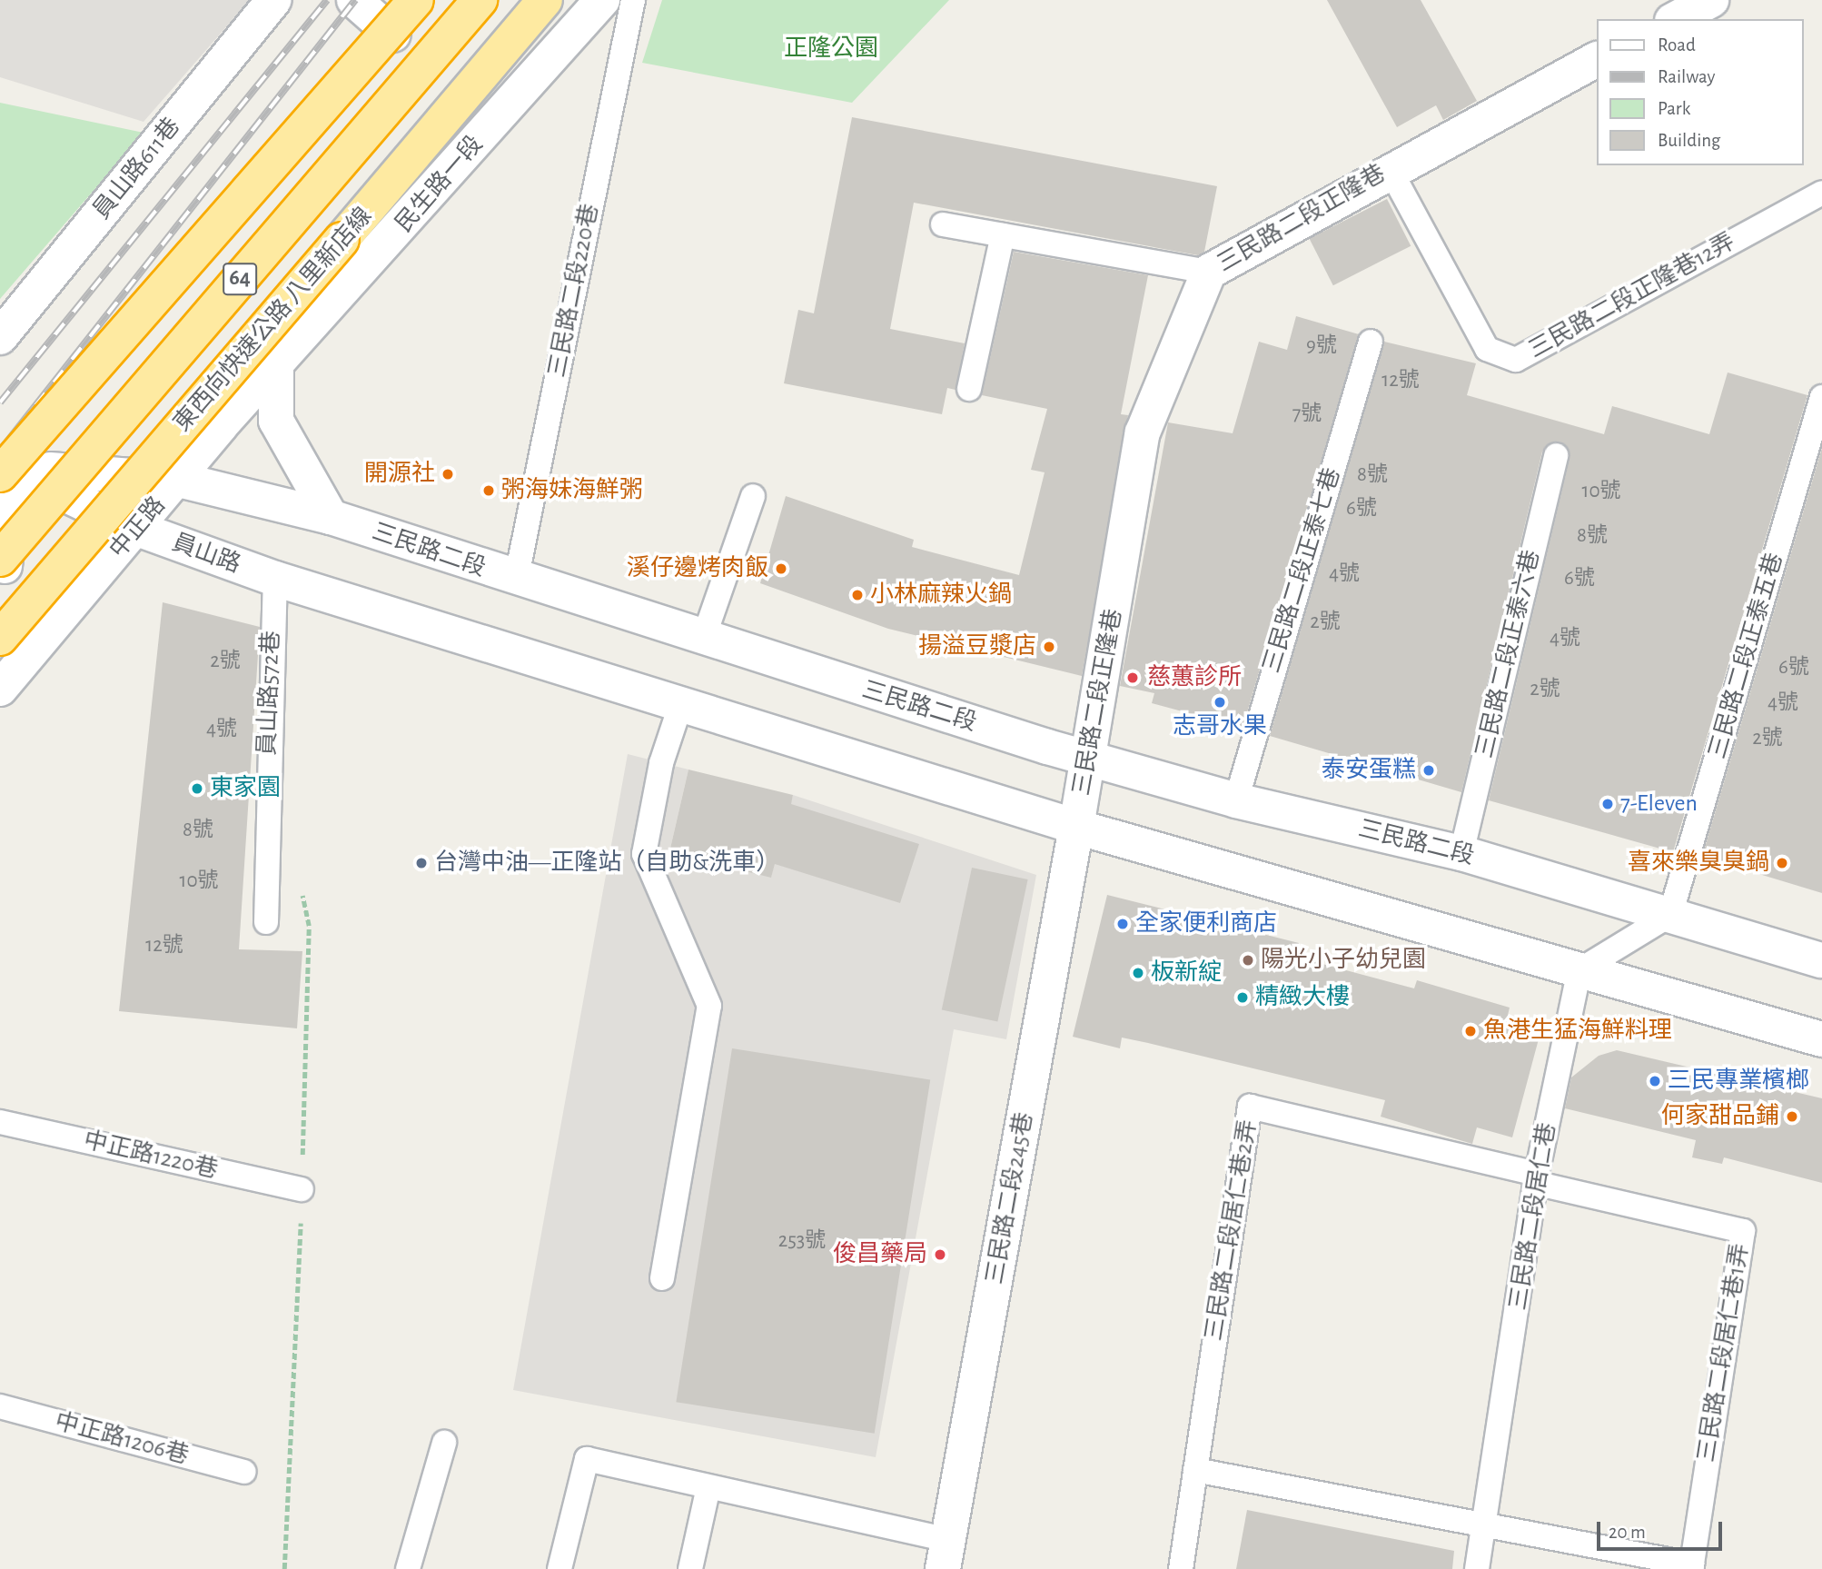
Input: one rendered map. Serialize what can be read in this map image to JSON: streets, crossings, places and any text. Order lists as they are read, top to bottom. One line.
{"streets":{"highway":["64","東西向快速公路 八里新店線"],"street":["員山路611巷","民生路一段","三民路二段正隆巷","中正路","三民路二段","員山路","三民路二段245巷"],"lane":["三民路二段220巷","三民路二段正隆巷12弄","三民路二段正泰七巷","三民路二段正泰六巷","三民路二段正泰五巷","員山路572巷","中正路1220巷","三民路二段居仁巷","三民路二段居仁巷2弄","三民路二段居仁巷1弄","中正路1206巷"]},"crossings":[["民生路一段","中正路"],["三民路二段正隆巷","三民路二段正隆巷12弄"],["三民路二段正隆巷","三民路二段"],["三民路二段正隆巷","三民路二段245巷"],["三民路二段220巷","三民路二段"],["中正路","三民路二段"],["中正路","員山路"],["三民路二段","員山路"],["三民路二段","三民路二段正泰七巷"],["三民路二段","三民路二段正泰六巷"],["三民路二段","三民路二段正泰五巷"],["員山路","員山路572巷"],["三民路二段居仁巷","三民路二段居仁巷2弄"],["三民路二段居仁巷","三民路二段居仁巷1弄"],["三民路二段居仁巷2弄","三民路二段居仁巷1弄"]],"parks":["正隆公園"],"places":["開源社","粥海妹海鮮粥","溪仔邊烤肉飯","小林麻辣火鍋","揚溢豆漿店","慈蕙診所","志哥水果","泰安蛋糕","東家園","7-Eleven","台灣中油—正隆站（自助&洗車）","喜來樂臭臭鍋","全家便利商店","陽光小子幼兒園","板新綻","精緻大樓","魚港生猛海鮮料理","三民專業檳榔","何家甜品鋪","俊昌藥局"],"house_numbers":["9號","12號","7號","8號","10號","6號","8號","4號","6號","2號","4號","2號","6號","2號","4號","4號","2號","8號","10號","12號","253號"],"legend":["Road","Railway","Park","Building"],"scale_bar":"20 m"}
